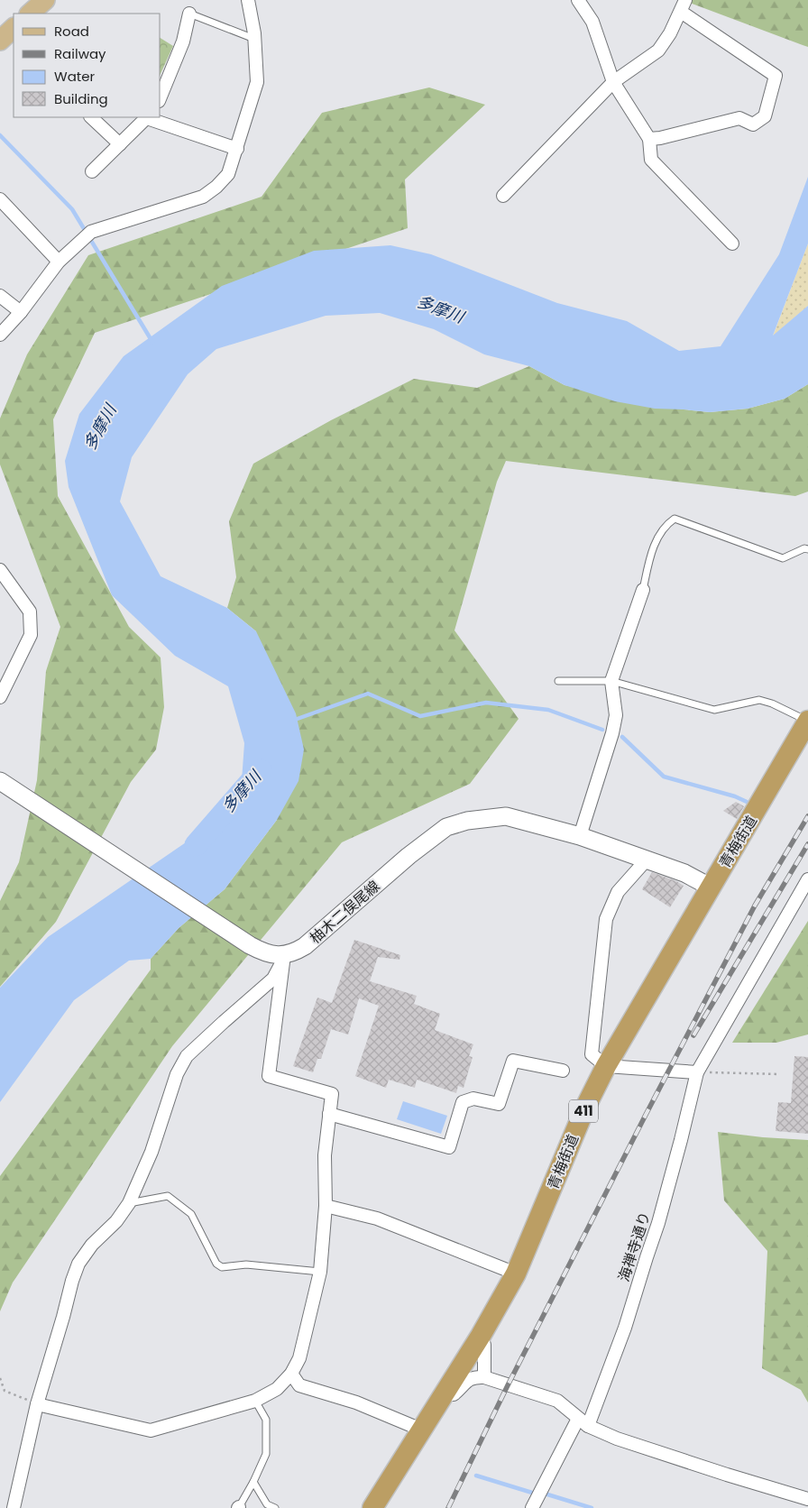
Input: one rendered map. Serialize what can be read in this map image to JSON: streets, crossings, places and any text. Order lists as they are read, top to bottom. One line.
{"streets":{"highway":["青梅街道","411"],"main road":["柚木二俣尾線"],"street":["海禅寺通り"]},"crossings":[["青梅街道","柚木二俣尾線"]],"water":["多摩川"],"legend":["Road","Railway","Water","Building"]}
